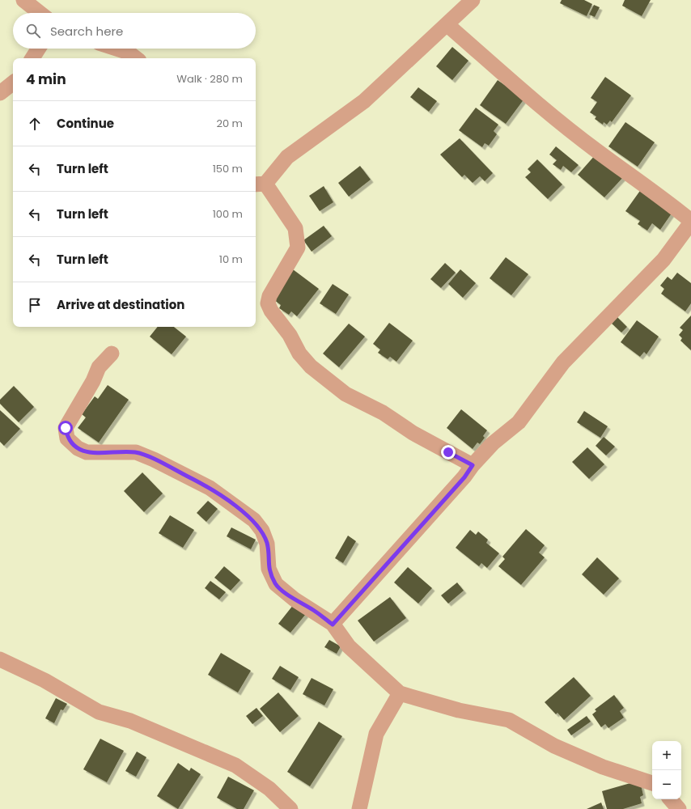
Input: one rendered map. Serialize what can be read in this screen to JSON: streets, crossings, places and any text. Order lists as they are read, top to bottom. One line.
{"page":{"search":"Search here","heading":["4 min","Walk · 280 m"],"list":[["Continue","20 m"],["Turn left","150 m"],["Turn left","100 m"],["Turn left","10 m"],"Arrive at destination"],"map_buttons":["+","−"]}}
